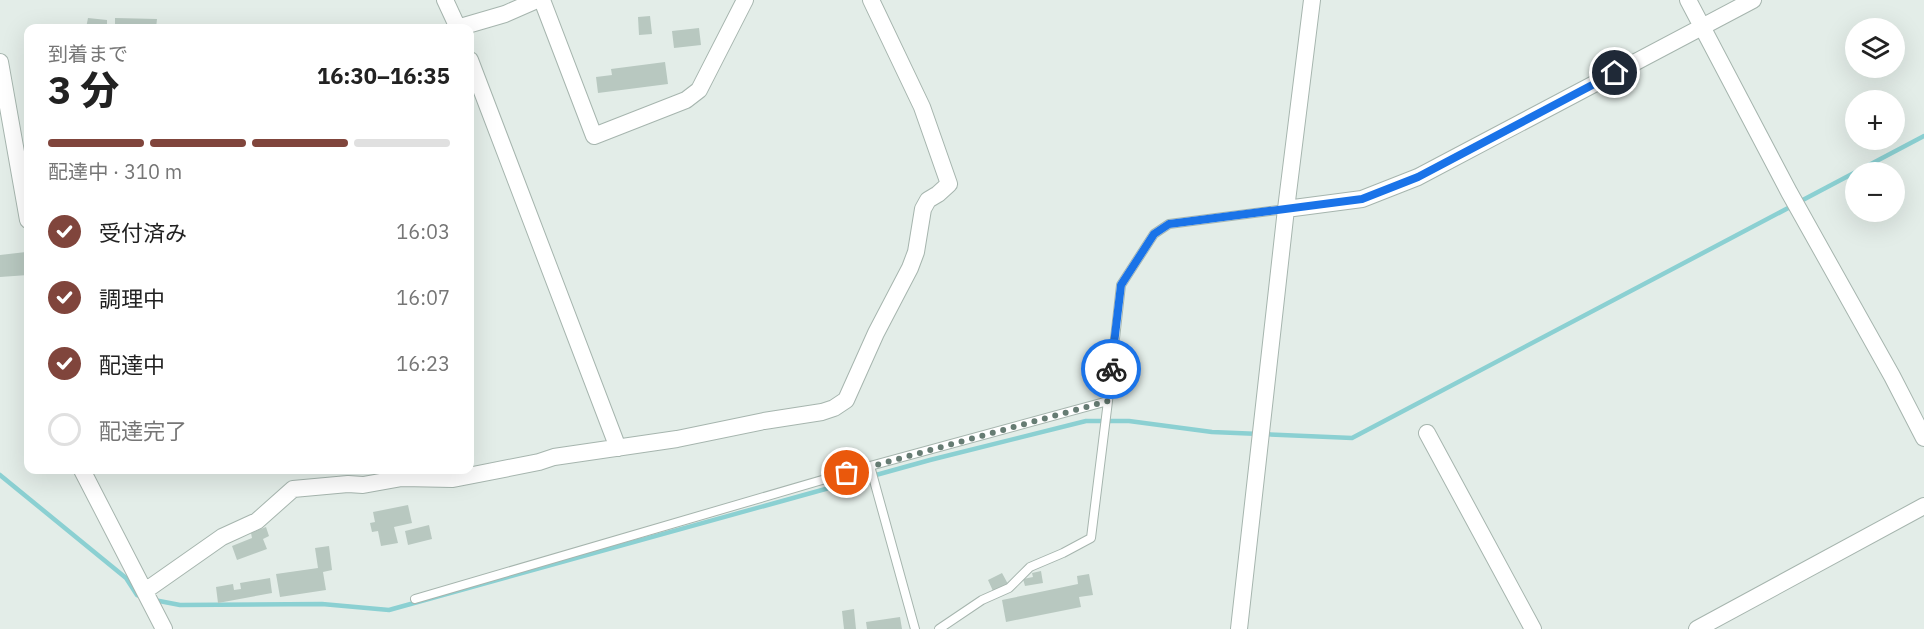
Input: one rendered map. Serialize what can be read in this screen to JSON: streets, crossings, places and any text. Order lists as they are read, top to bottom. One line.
{"page":{"map_buttons":["+","−"],"heading":["3 分","到着まで","16:30–16:35"],"bar":"配達中 · 310 m","list":[["受付済み","16:03"],["調理中","16:07"],["配達中","16:23"],"配達完了"]}}
